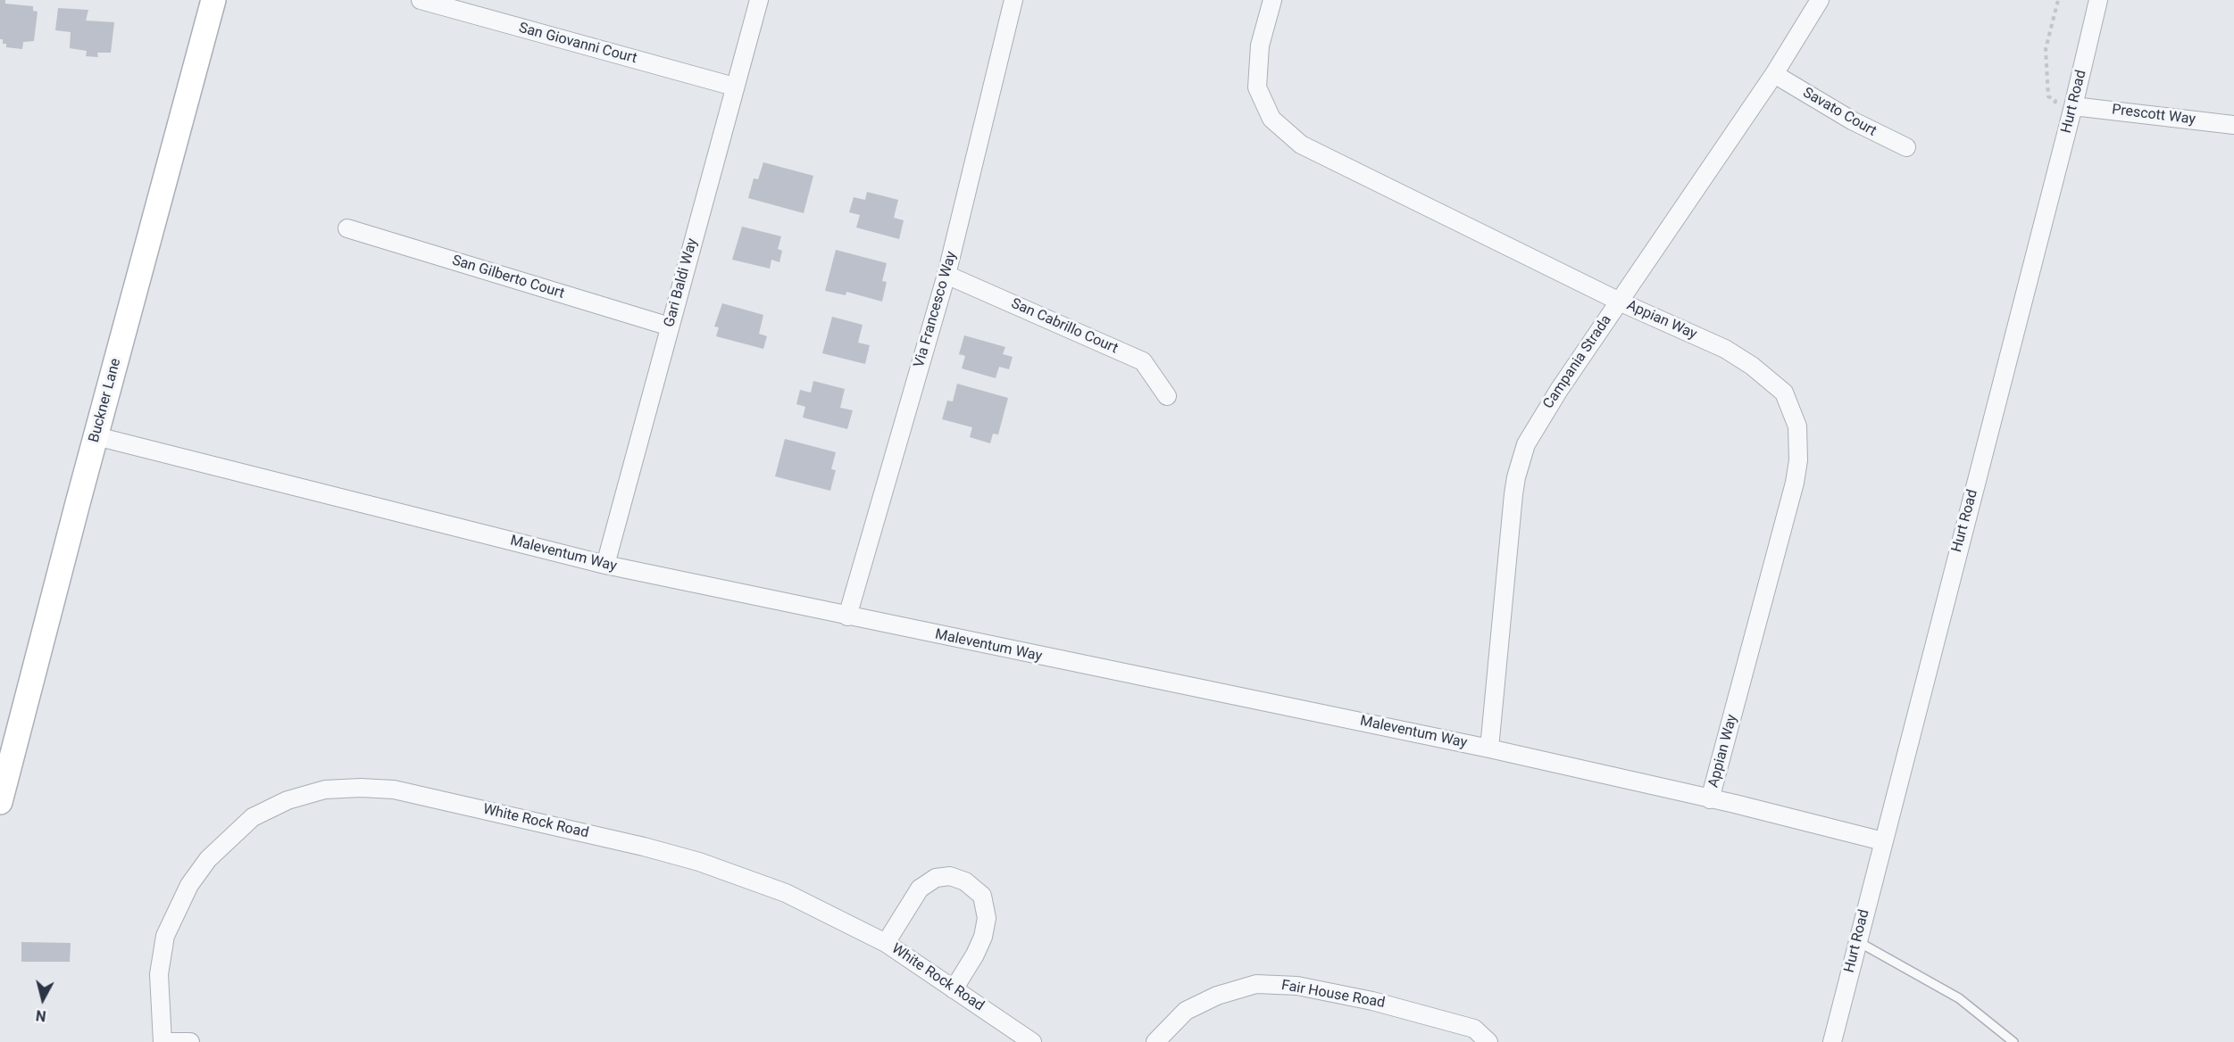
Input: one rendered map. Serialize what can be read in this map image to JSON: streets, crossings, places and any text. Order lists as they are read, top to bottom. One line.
{"streets":{"main road":["Buckner Lane"],"street":["San Giovanni Court","Hurt Road","Savato Court","Prescott Way","San Gilberto Court","Gari Baldi Way","Via Francesco Way","Appian Way","San Cabrillo Court","Campania Strada","Maleventum Way","White Rock Road","Fair House Road"]},"crossings":[["San Giovanni Court","Gari Baldi Way"],["Hurt Road","Prescott Way"],["Hurt Road","Maleventum Way"],["Savato Court","Campania Strada"],["San Gilberto Court","Gari Baldi Way"],["Gari Baldi Way","Maleventum Way"],["Via Francesco Way","San Cabrillo Court"],["Via Francesco Way","Maleventum Way"],["Appian Way","Campania Strada"],["Appian Way","Maleventum Way"],["Campania Strada","Maleventum Way"],["Buckner Lane","Maleventum Way"]],"north":"bottom"}
